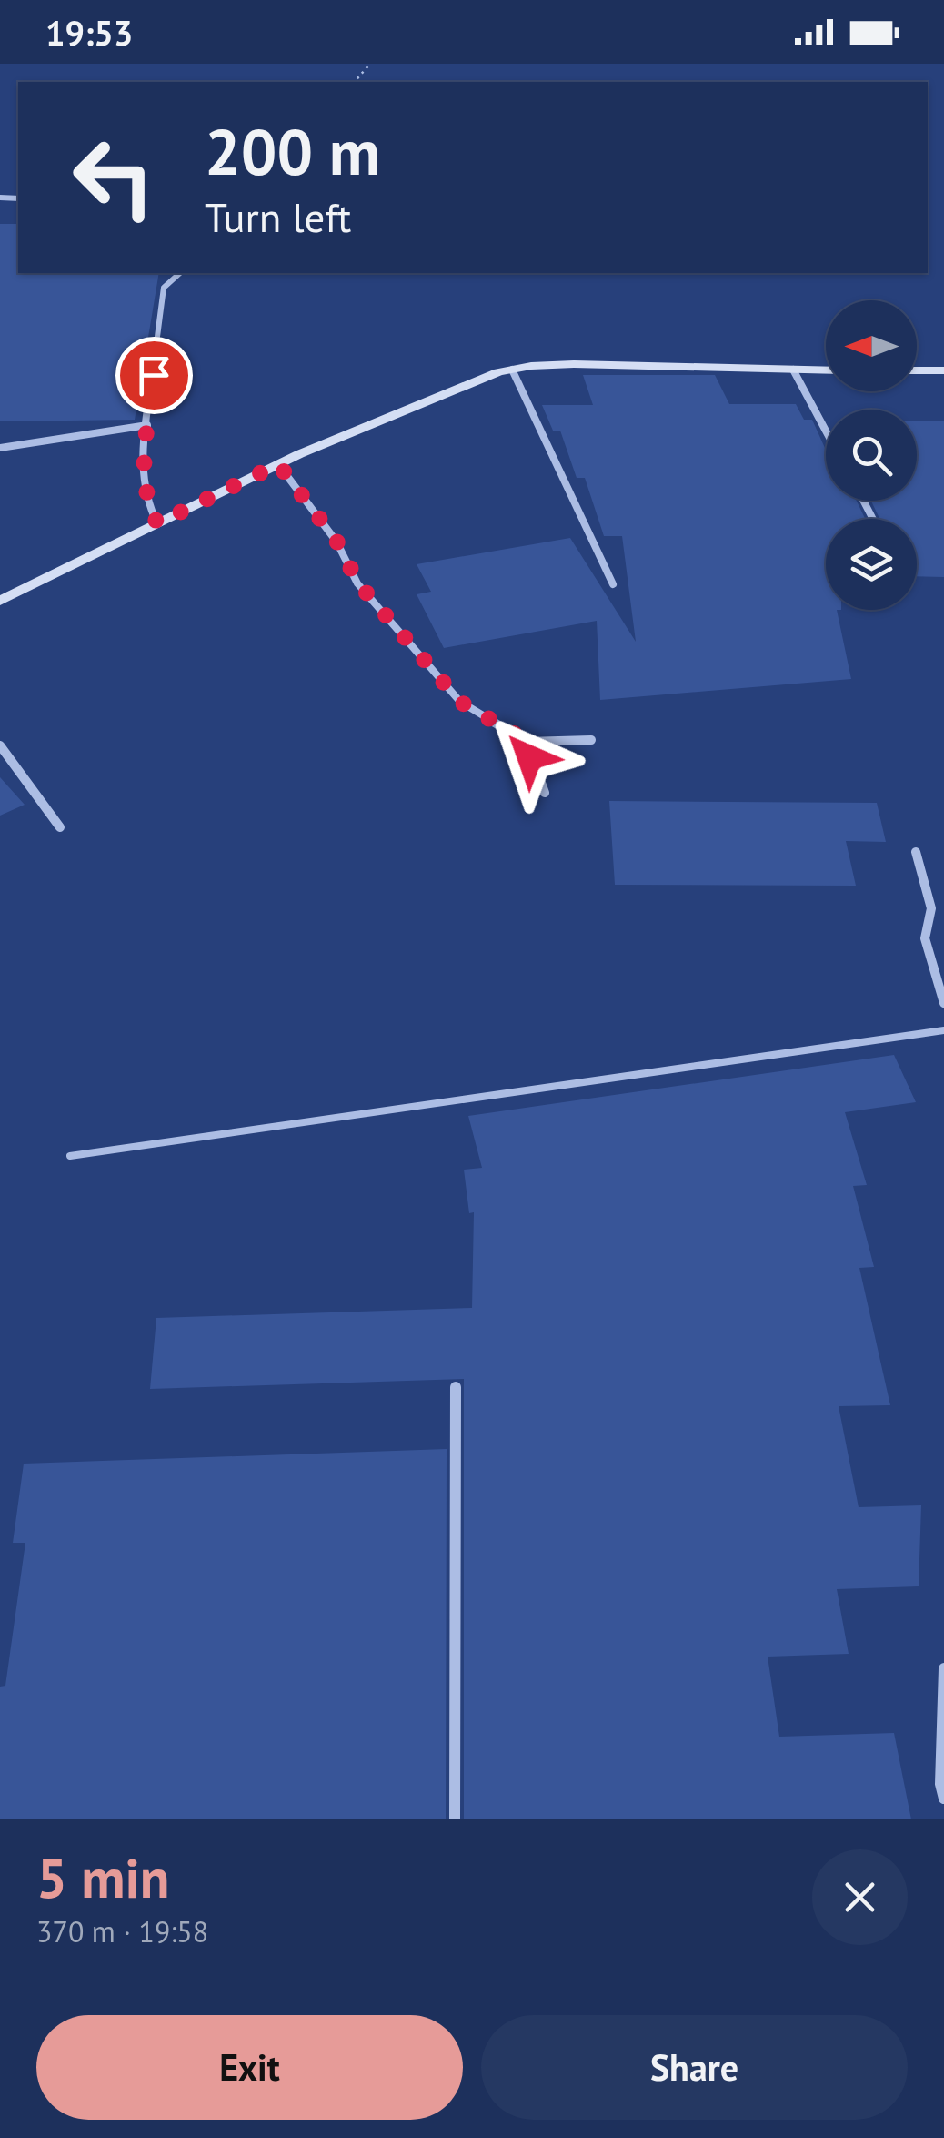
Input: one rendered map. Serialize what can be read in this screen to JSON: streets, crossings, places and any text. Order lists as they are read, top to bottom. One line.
{"north":"left","page":{"status":"19:53","turn":["200 m","Turn left"],"heading":["5 min","370 m · 19:58"],"buttons":["Exit","Share"]}}
